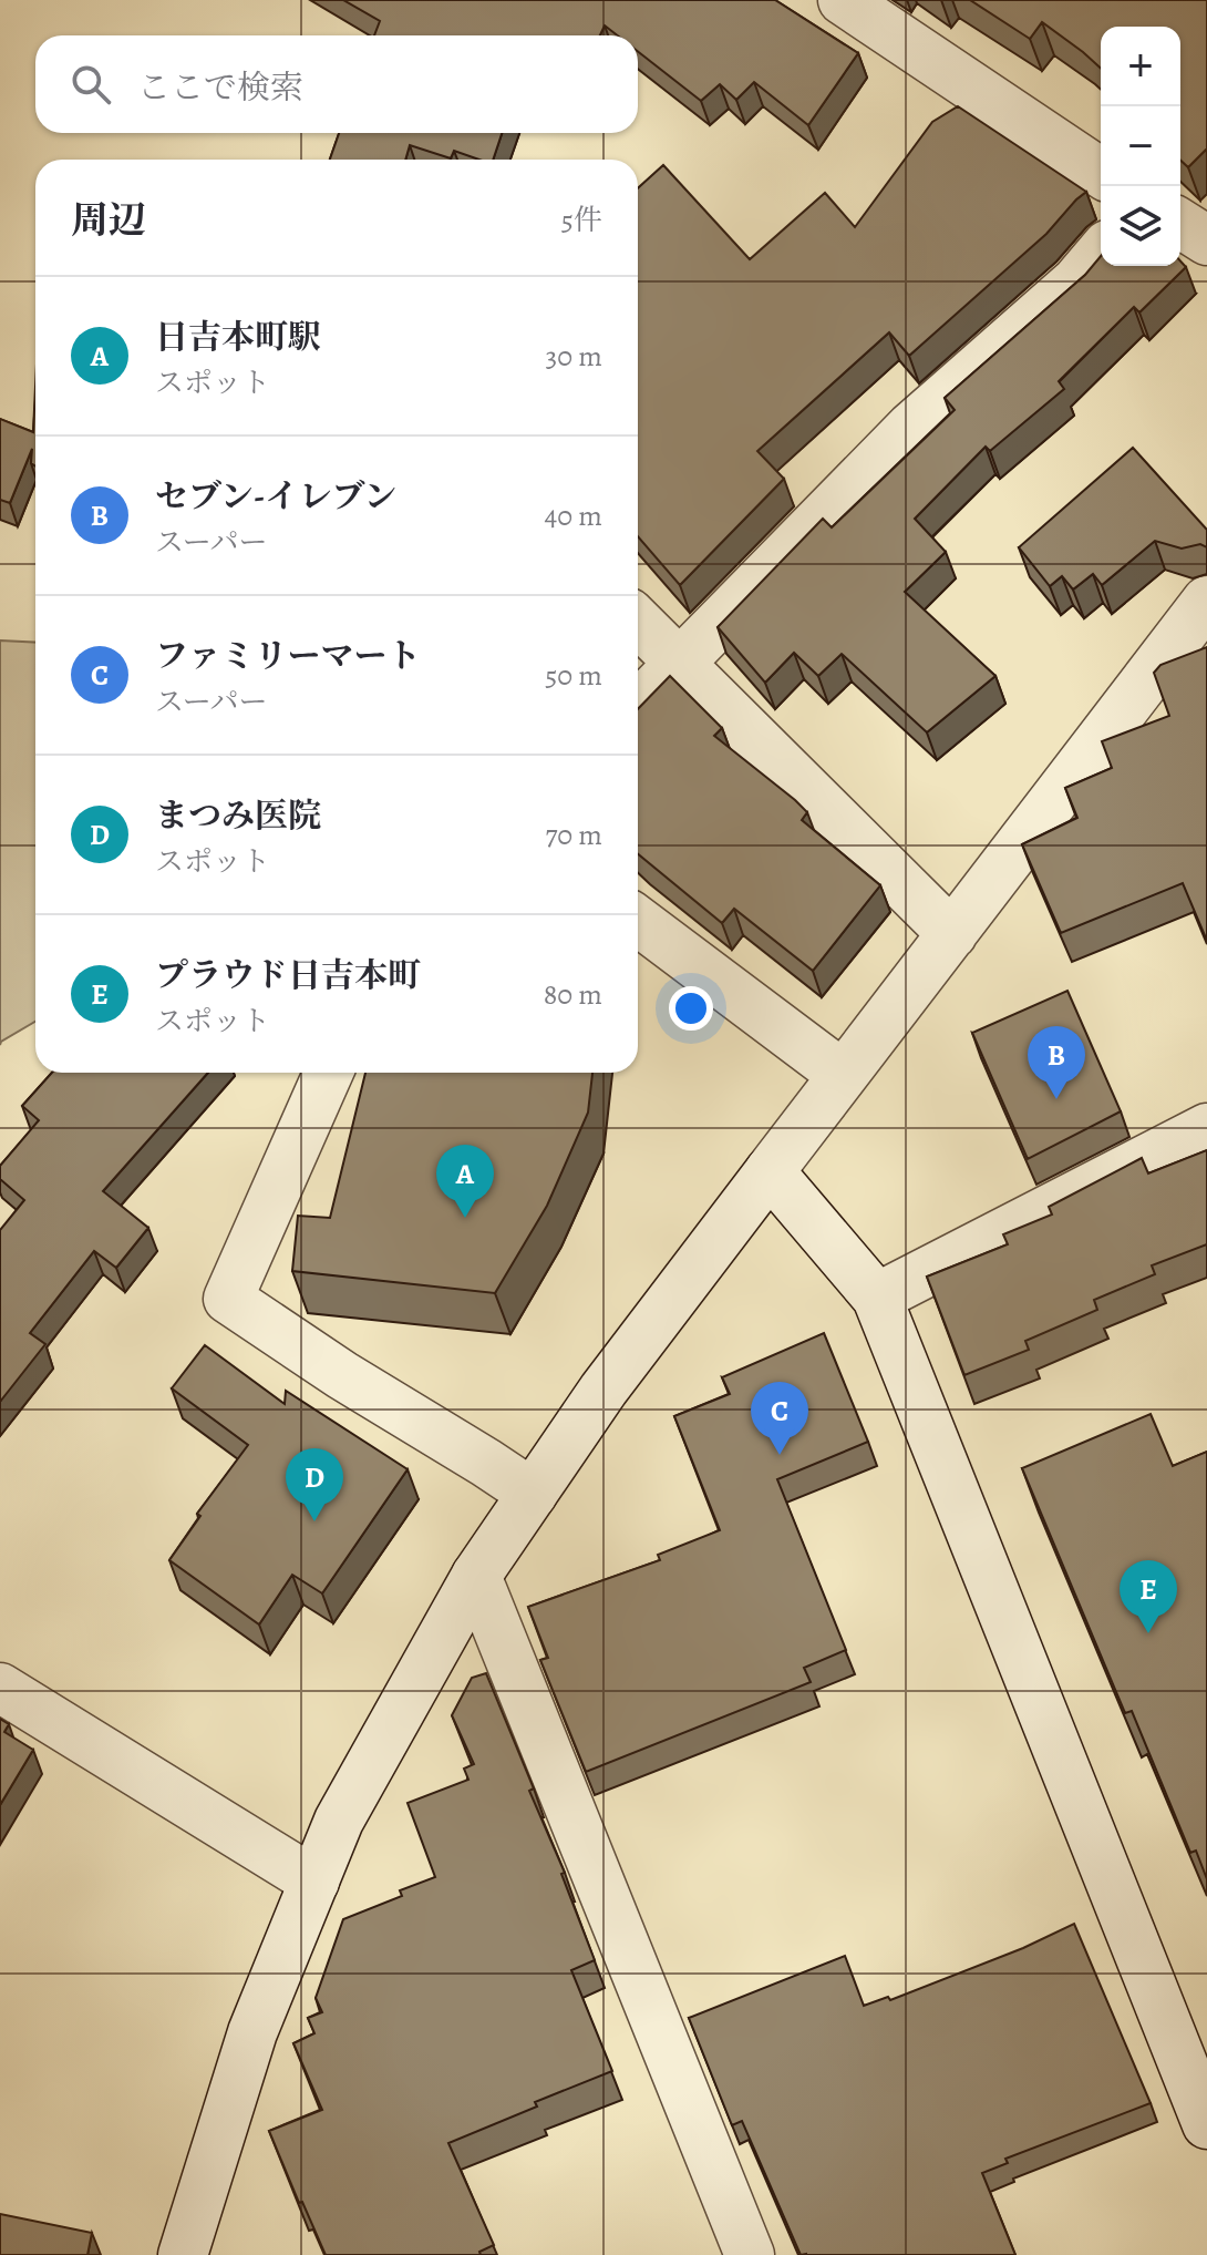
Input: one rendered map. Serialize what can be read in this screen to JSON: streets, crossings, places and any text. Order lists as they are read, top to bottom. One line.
{"page":{"map_buttons":["+","−"],"search":"ここで検索","heading":["周辺","5件"],"list":[{"mark":"A","name":"日吉本町駅","note":"スポット","value":"30 m"},{"mark":"B","name":"セブン-イレブン","note":"スーパー","value":"40 m"},{"mark":"C","name":"ファミリーマート","note":"スーパー","value":"50 m"},{"mark":"D","name":"まつみ医院","note":"スポット","value":"70 m"},{"mark":"E","name":"プラウド日吉本町","note":"スポット","value":"80 m"}],"pins":["B","A","C","D","E"]}}
